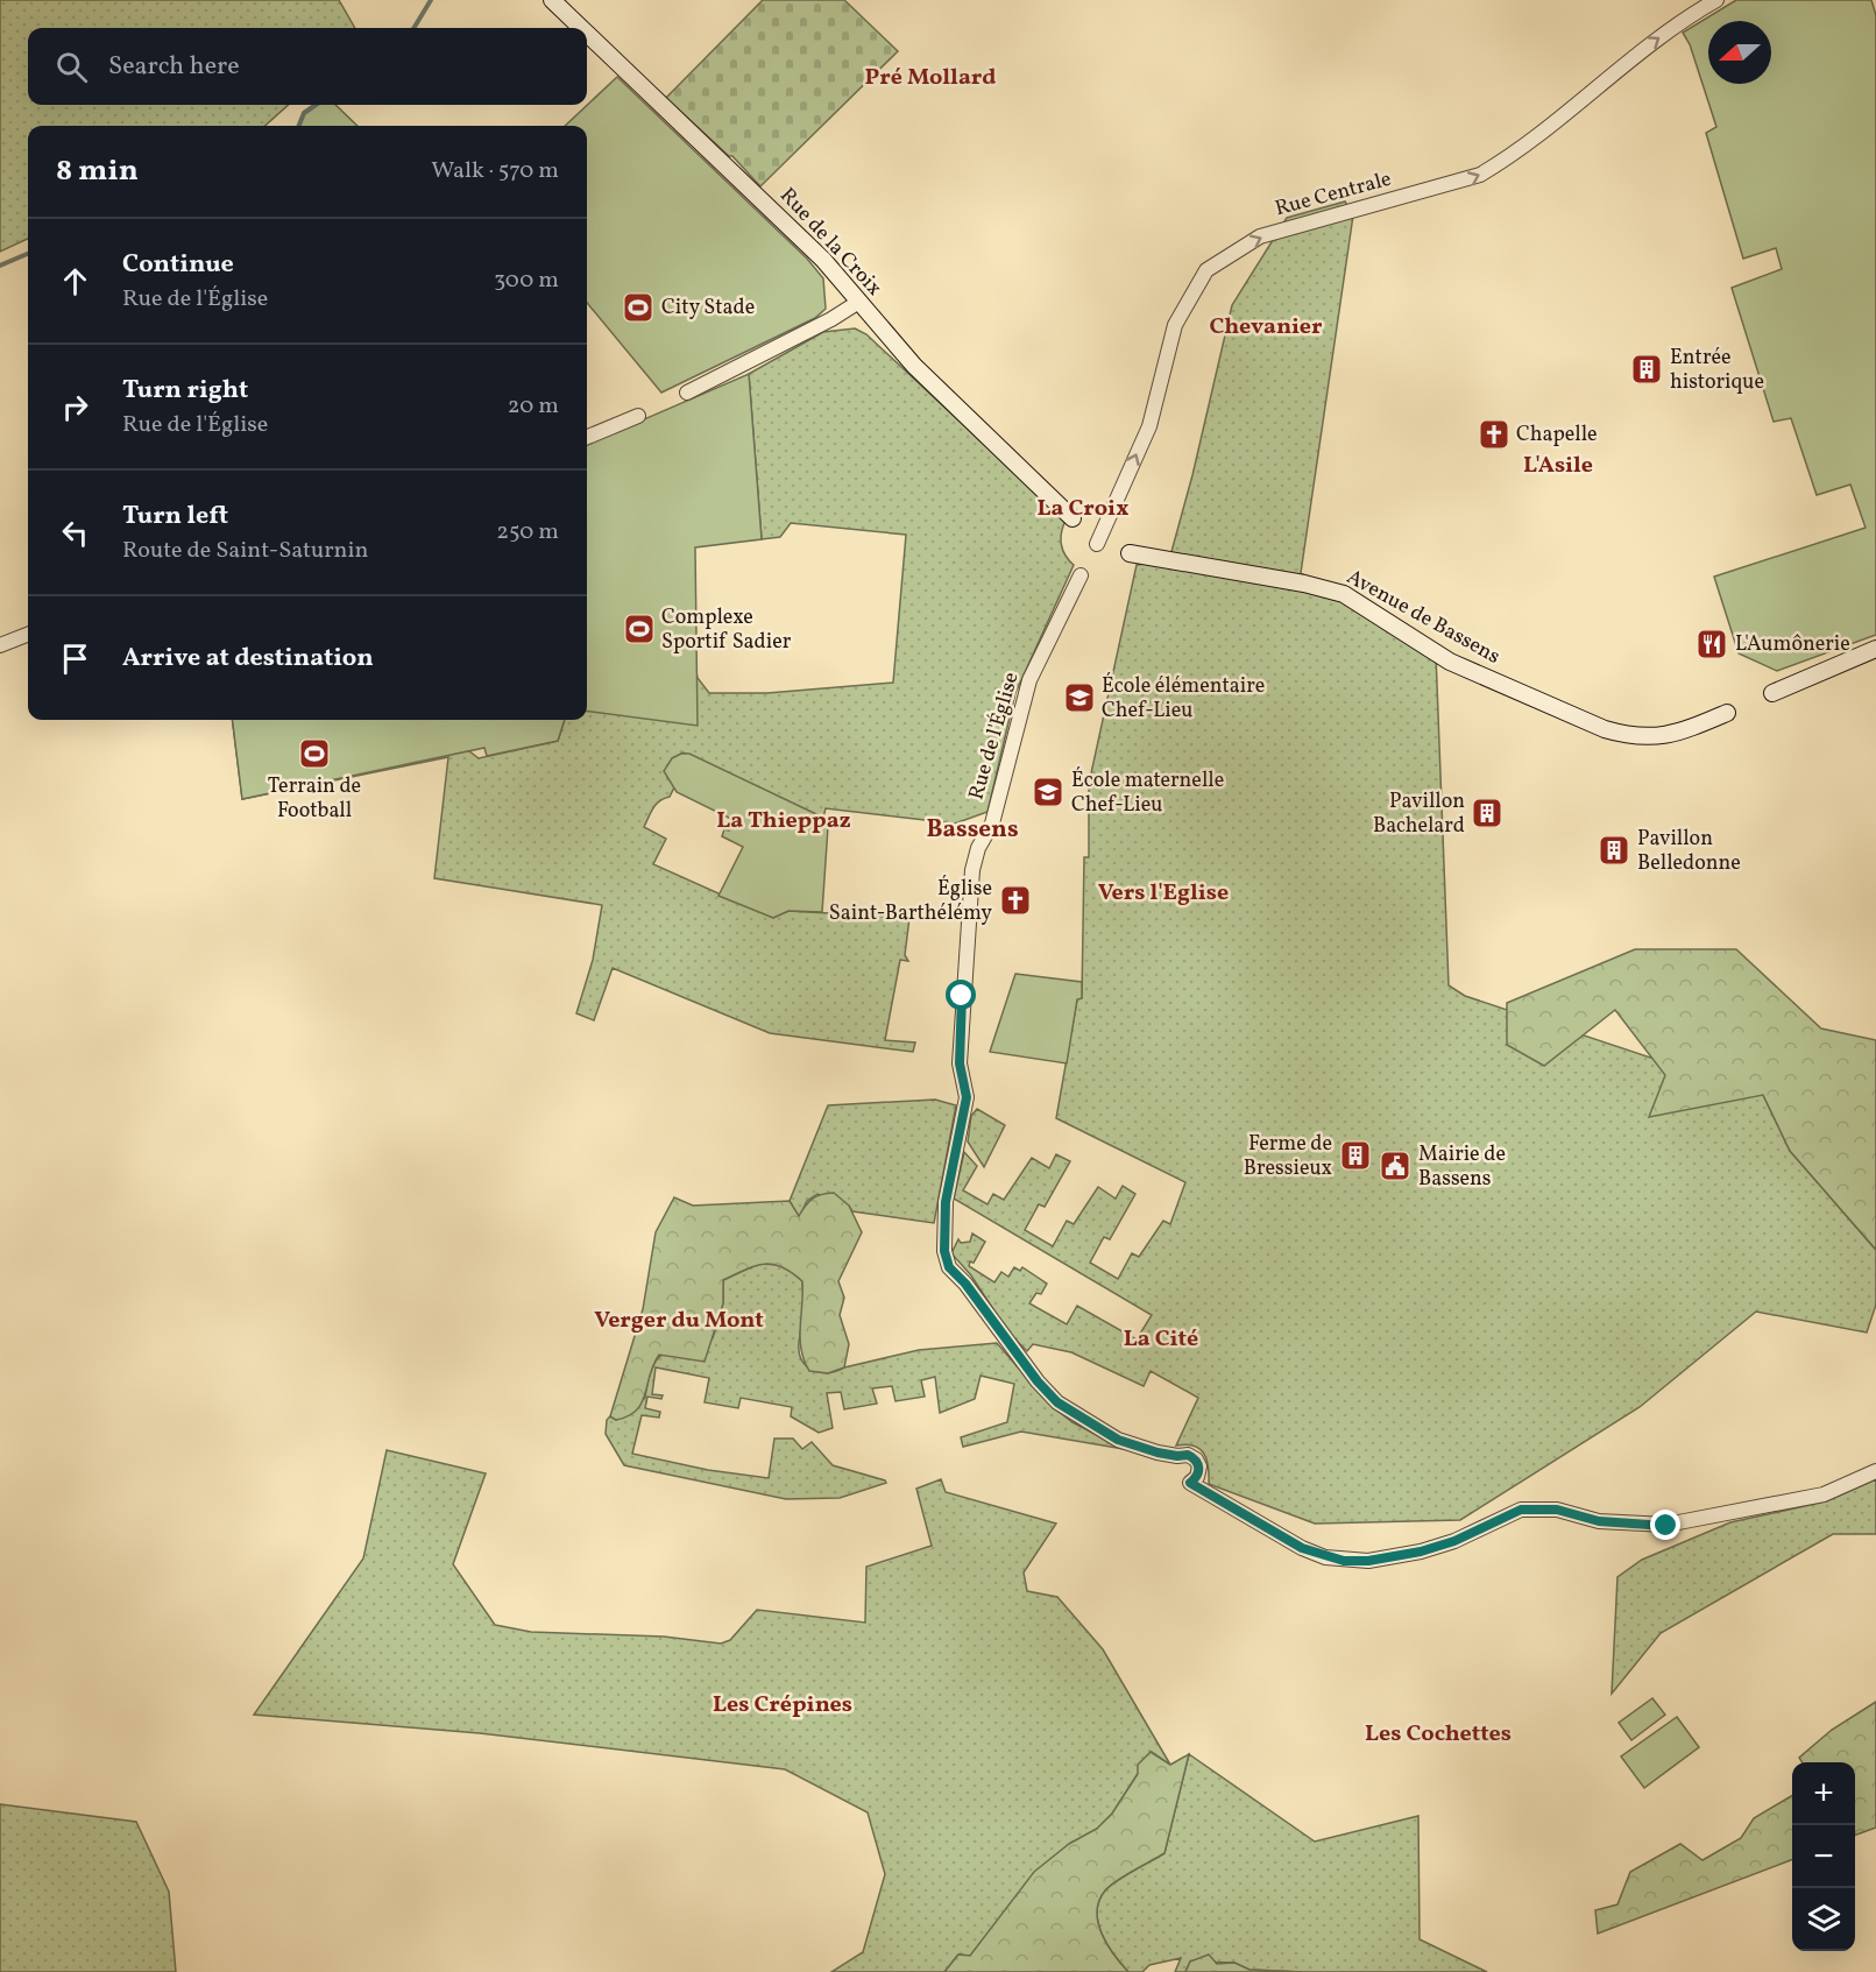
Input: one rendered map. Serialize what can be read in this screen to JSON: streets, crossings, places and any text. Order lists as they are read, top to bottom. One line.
{"streets":{"main road":["Rue de la Croix","Avenue de Bassens"],"street":["Rue Centrale","Rue de l'Église"]},"one_way":["Rue Centrale"],"districts":["Pré Mollard","Chevanier","L'Asile","La Croix","La Thieppaz","Bassens","Vers l'Eglise","Verger du Mont","La Cité","Les Crépines","Les Cochettes"],"places":{"sports":["City Stade","Complexe Sportif Sadier","Terrain de Football"],"building":["Entrée historique","Pavillon Bachelard","Pavillon Belledonne","Ferme de Bressieux"],"church":["Chapelle","Église Saint-Barthélémy"],"restaurant":["L'Aumônerie"],"school or university":["École élémentaire Chef-Lieu","École maternelle Chef-Lieu"],"public building":["Mairie de Bassens"]},"north":"left","page":{"search":"Search here","heading":["8 min","Walk · 570 m"],"list":[["Continue","Rue de l'Église","300 m"],["Turn right","Rue de l'Église","20 m"],["Turn left","Route de Saint-Saturnin","250 m"],"Arrive at destination"],"map_buttons":["+","−"]}}
